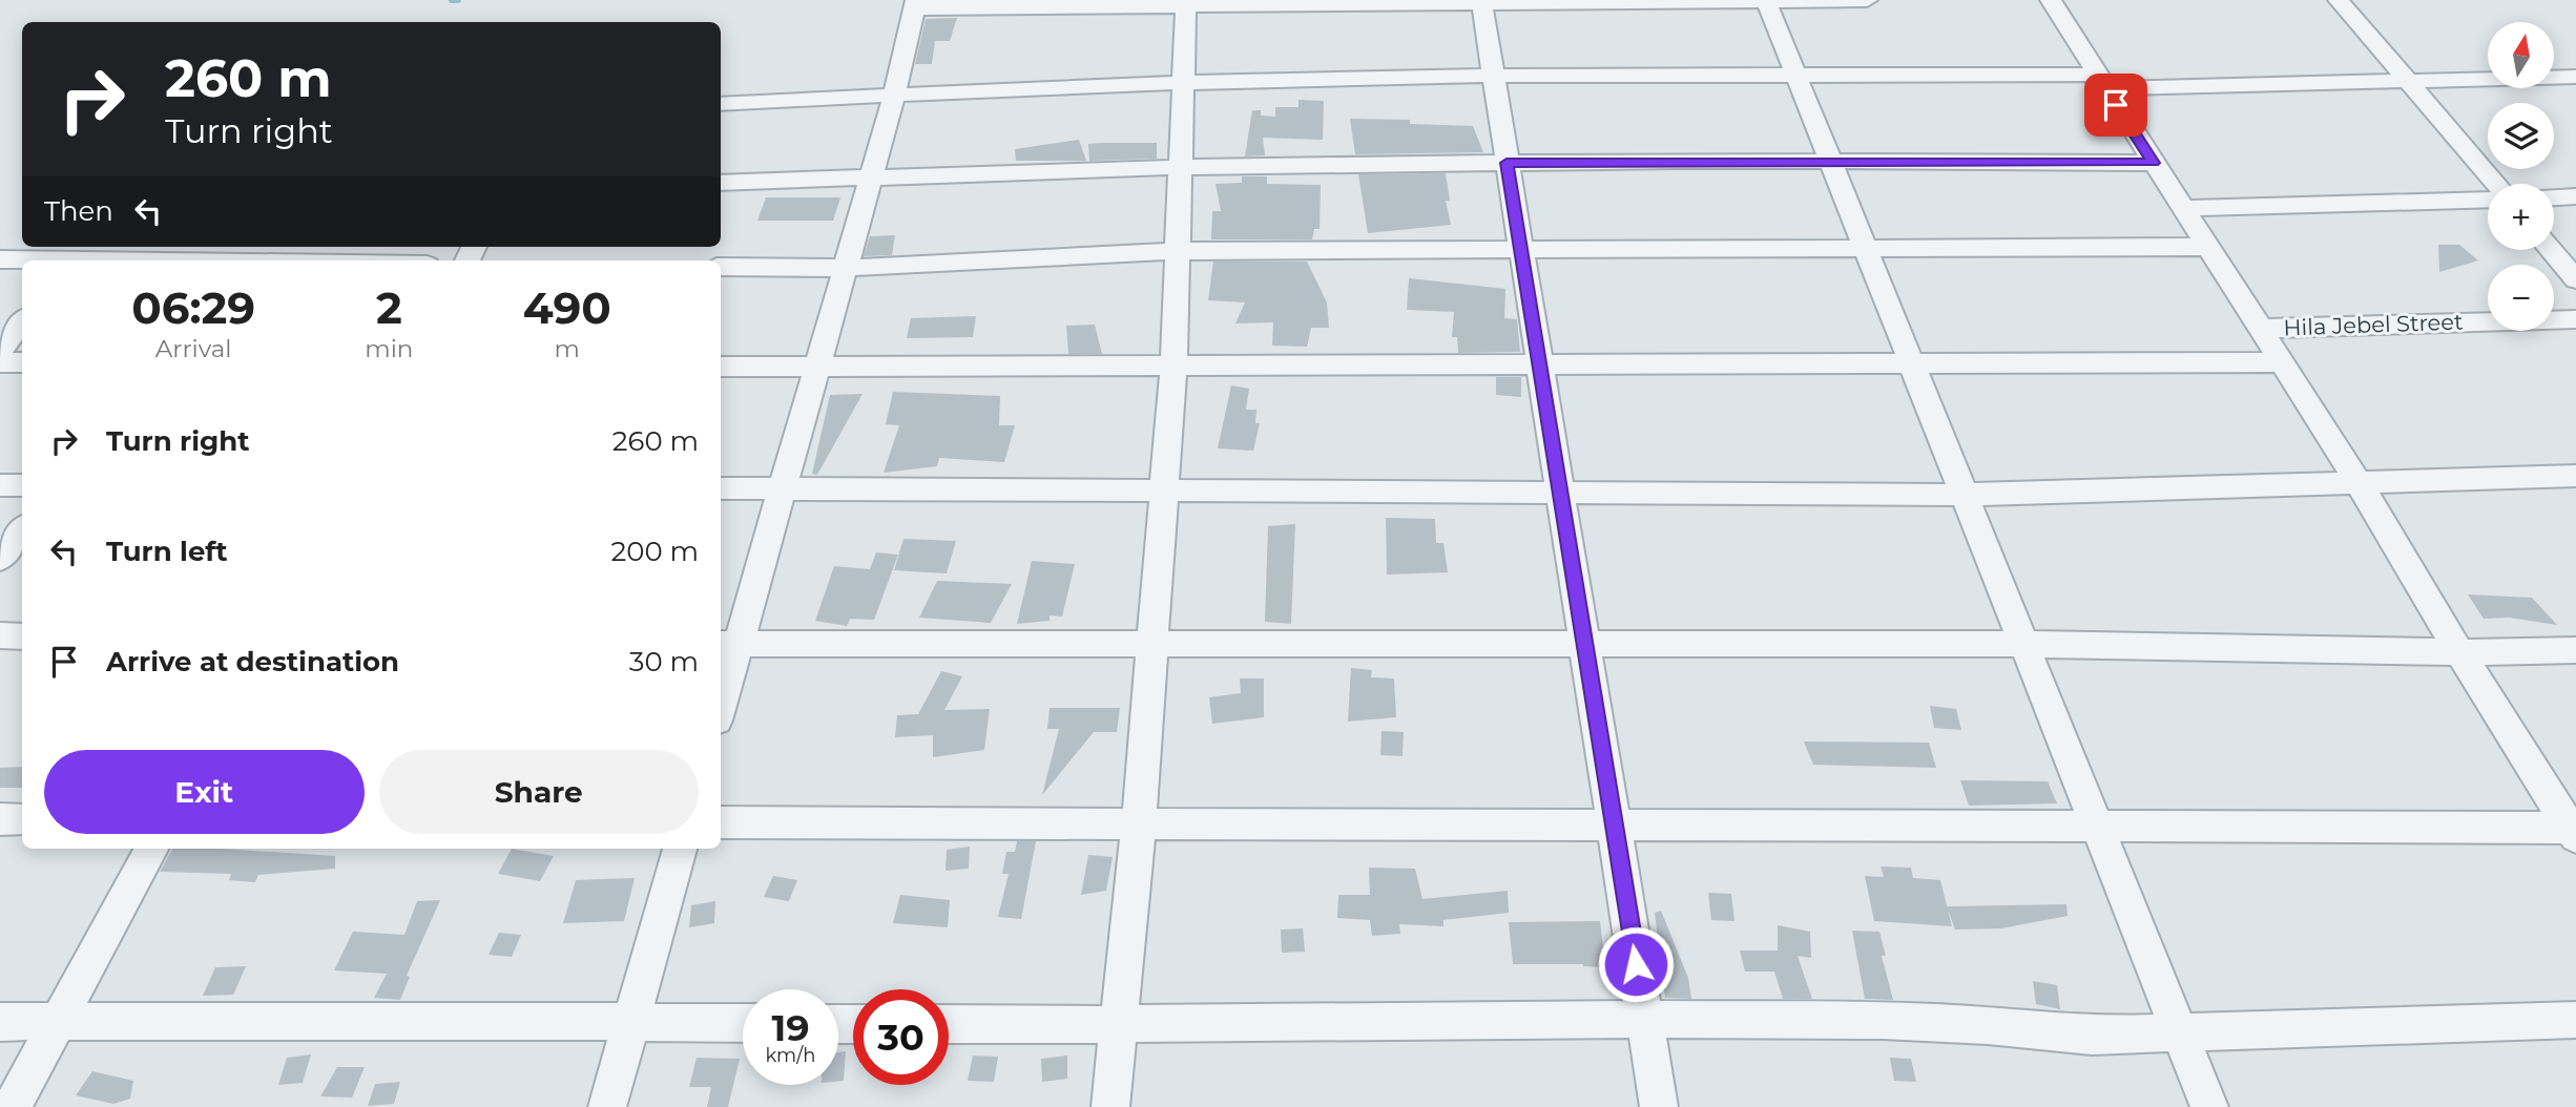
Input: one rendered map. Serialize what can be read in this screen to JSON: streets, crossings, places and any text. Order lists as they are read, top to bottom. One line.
{"streets":{"street":["Hila Jebel Street"]},"north":"top","page":{"map_buttons":["+","−"],"turn":["260 m","Turn right"],"then":"Then","eta":["06:29","Arrival","2","min","490","m"],"list":[{"name":"Turn right","value":"260 m"},{"name":"Turn left","value":"200 m"},{"name":"Arrive at destination","value":"30 m"}],"buttons":["Exit","Share"],"speed":"19 km/h","limit":"30"}}
